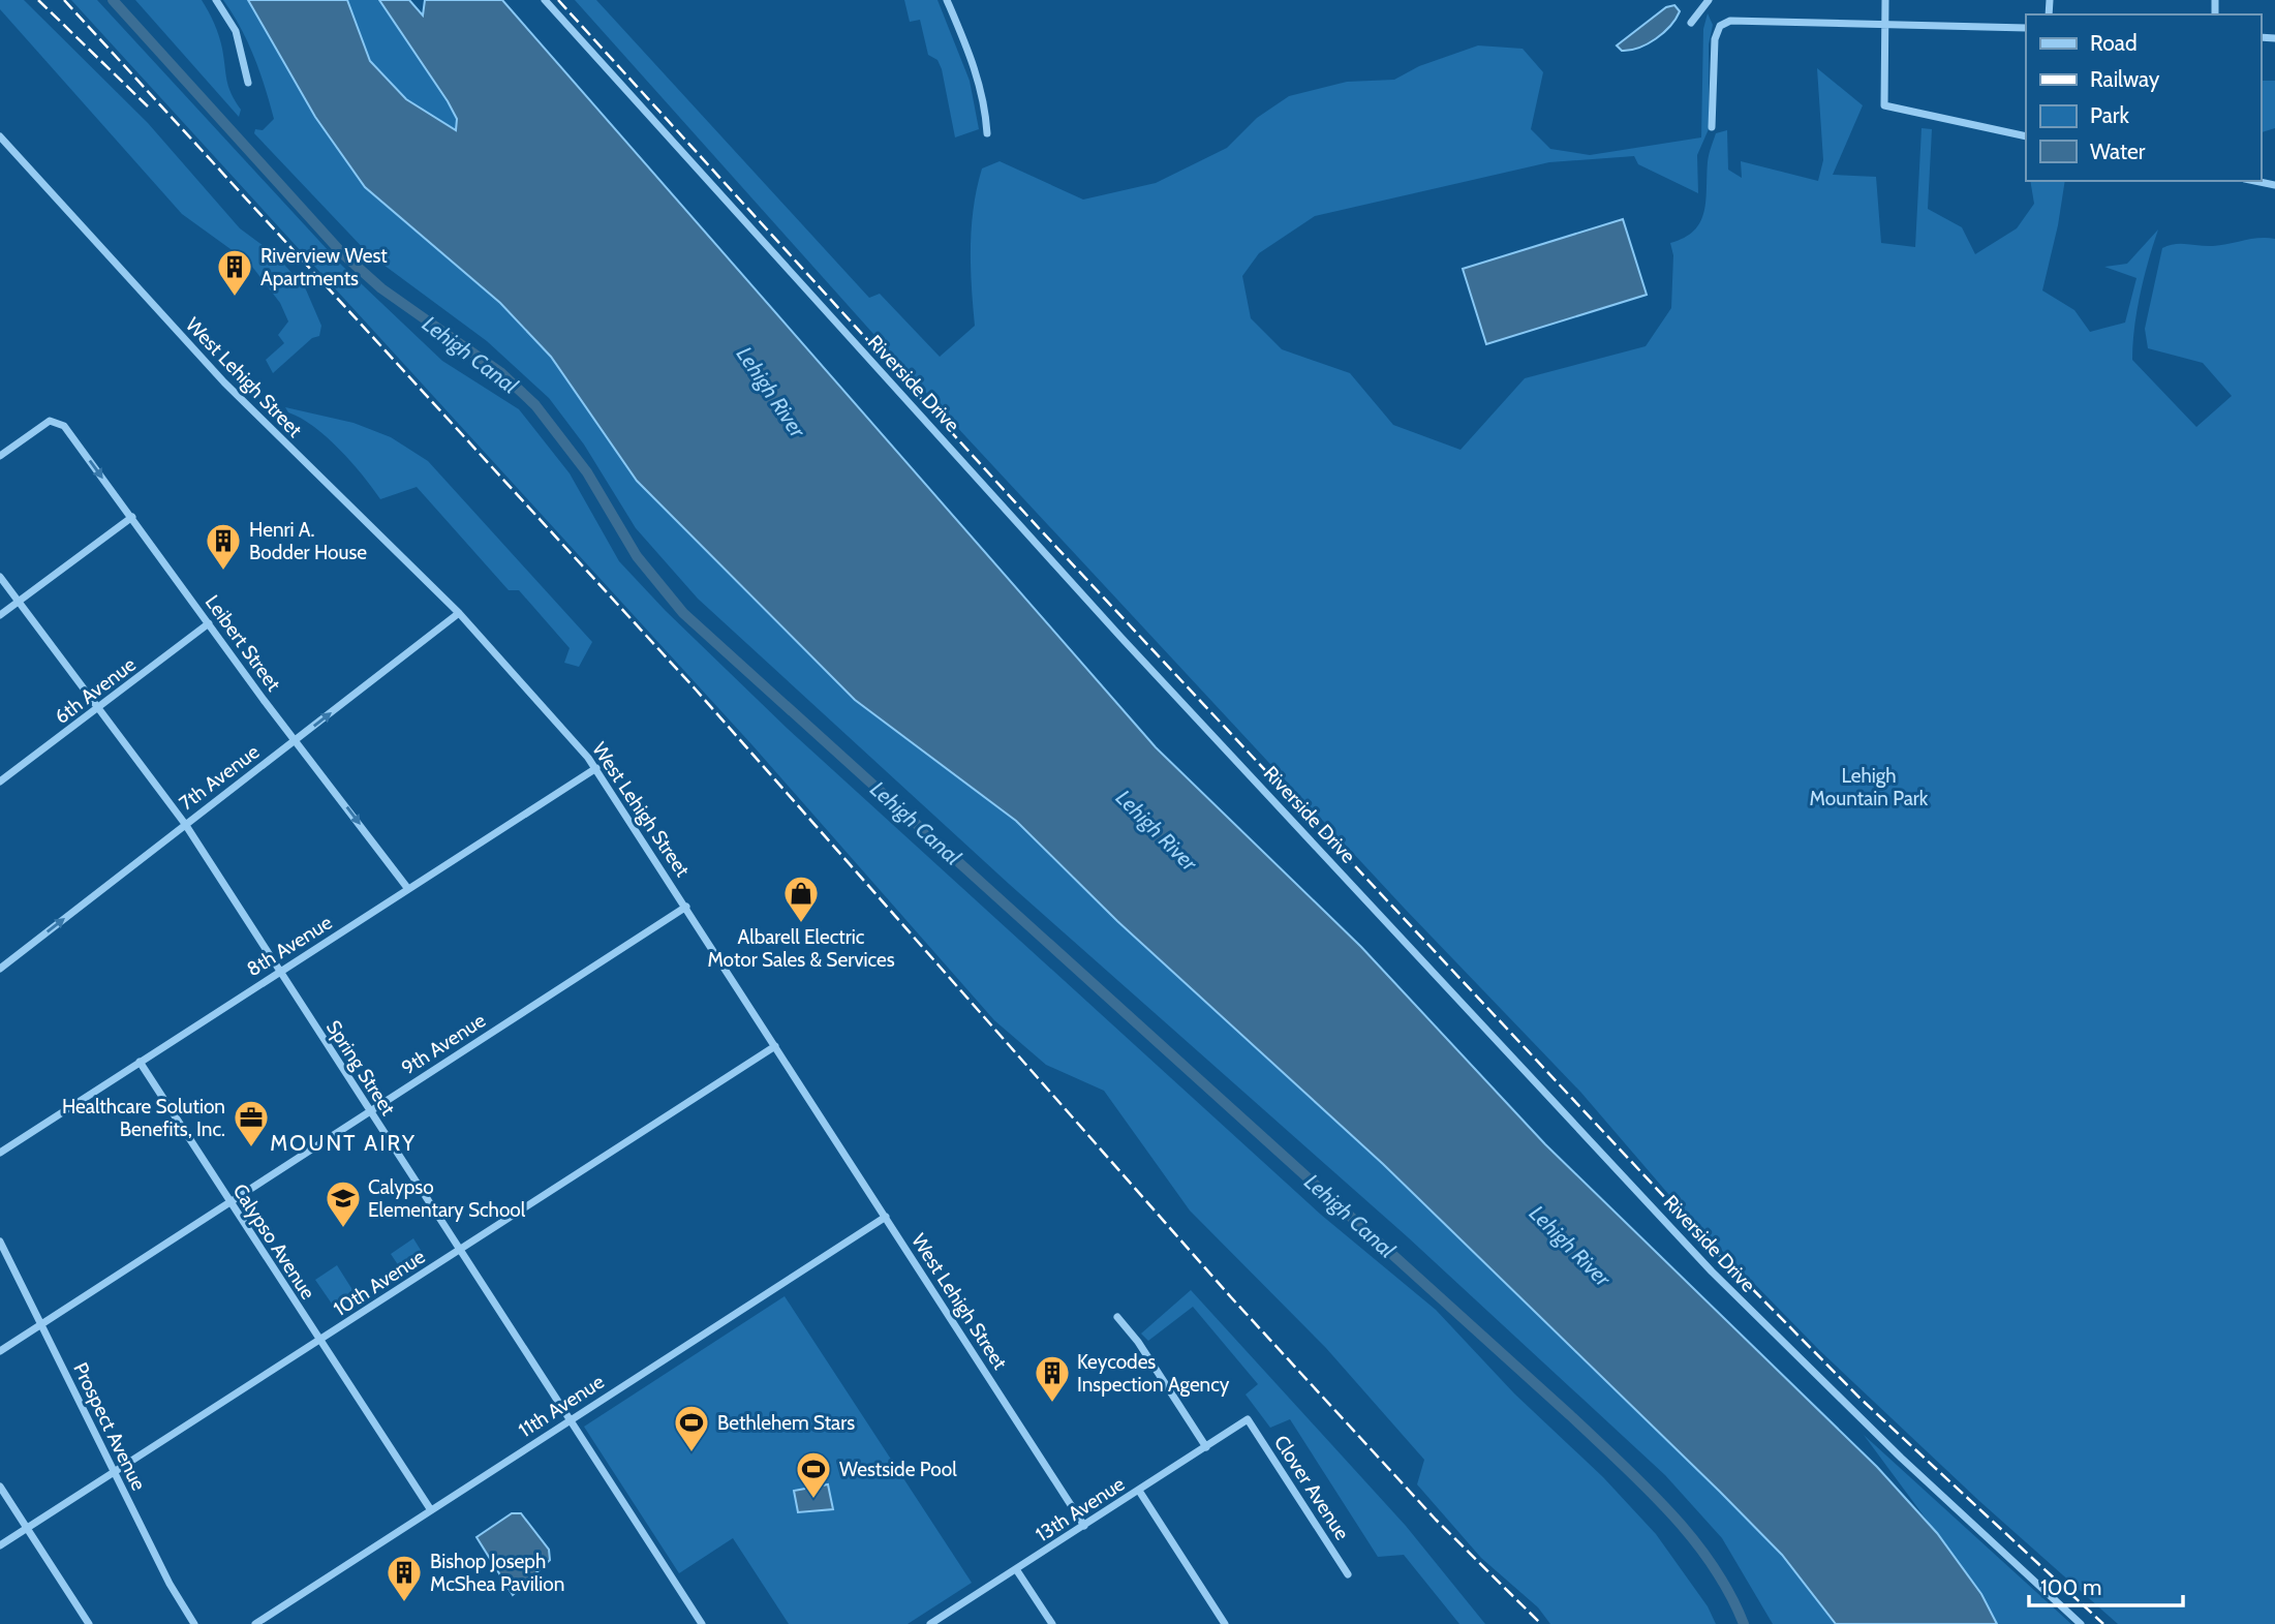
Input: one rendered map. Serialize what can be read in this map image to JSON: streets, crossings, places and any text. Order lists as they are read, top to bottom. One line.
{"streets":{"street":["West Lehigh Street","Riverside Drive","Leibert Street","6th Avenue","7th Avenue","8th Avenue","9th Avenue","Spring Street","Calypso Avenue","10th Avenue","11th Avenue","Prospect Avenue","Clover Avenue","13th Avenue"]},"crossings":[["West Lehigh Street","7th Avenue"],["West Lehigh Street","8th Avenue"],["West Lehigh Street","9th Avenue"],["West Lehigh Street","10th Avenue"],["West Lehigh Street","11th Avenue"],["West Lehigh Street","13th Avenue"],["Leibert Street","6th Avenue"],["Leibert Street","7th Avenue"],["Leibert Street","8th Avenue"],["6th Avenue","Spring Street"],["7th Avenue","Spring Street"],["8th Avenue","Spring Street"],["8th Avenue","Calypso Avenue"],["9th Avenue","Spring Street"],["9th Avenue","Calypso Avenue"],["9th Avenue","Prospect Avenue"],["Spring Street","10th Avenue"],["Spring Street","11th Avenue"],["Calypso Avenue","10th Avenue"],["Calypso Avenue","11th Avenue"],["10th Avenue","Prospect Avenue"],["Clover Avenue","13th Avenue"]],"one_way":["Leibert Street","7th Avenue"],"districts":["MOUNT AIRY"],"water":["Lehigh Canal","Lehigh River"],"parks":["Lehigh Mountain Park"],"places":{"building":["Riverview West Apartments","Henri A. Bodder House","Keycodes Inspection Agency","Bishop Joseph McShea Pavilion"],"shop":["Albarell Electric Motor Sales & Services"],"office":["Healthcare Solution Benefits, Inc."],"school or university":["Calypso Elementary School"],"sports":["Bethlehem Stars","Westside Pool"]},"legend":["Road","Railway","Park","Water"],"scale_bar":"100 m"}
